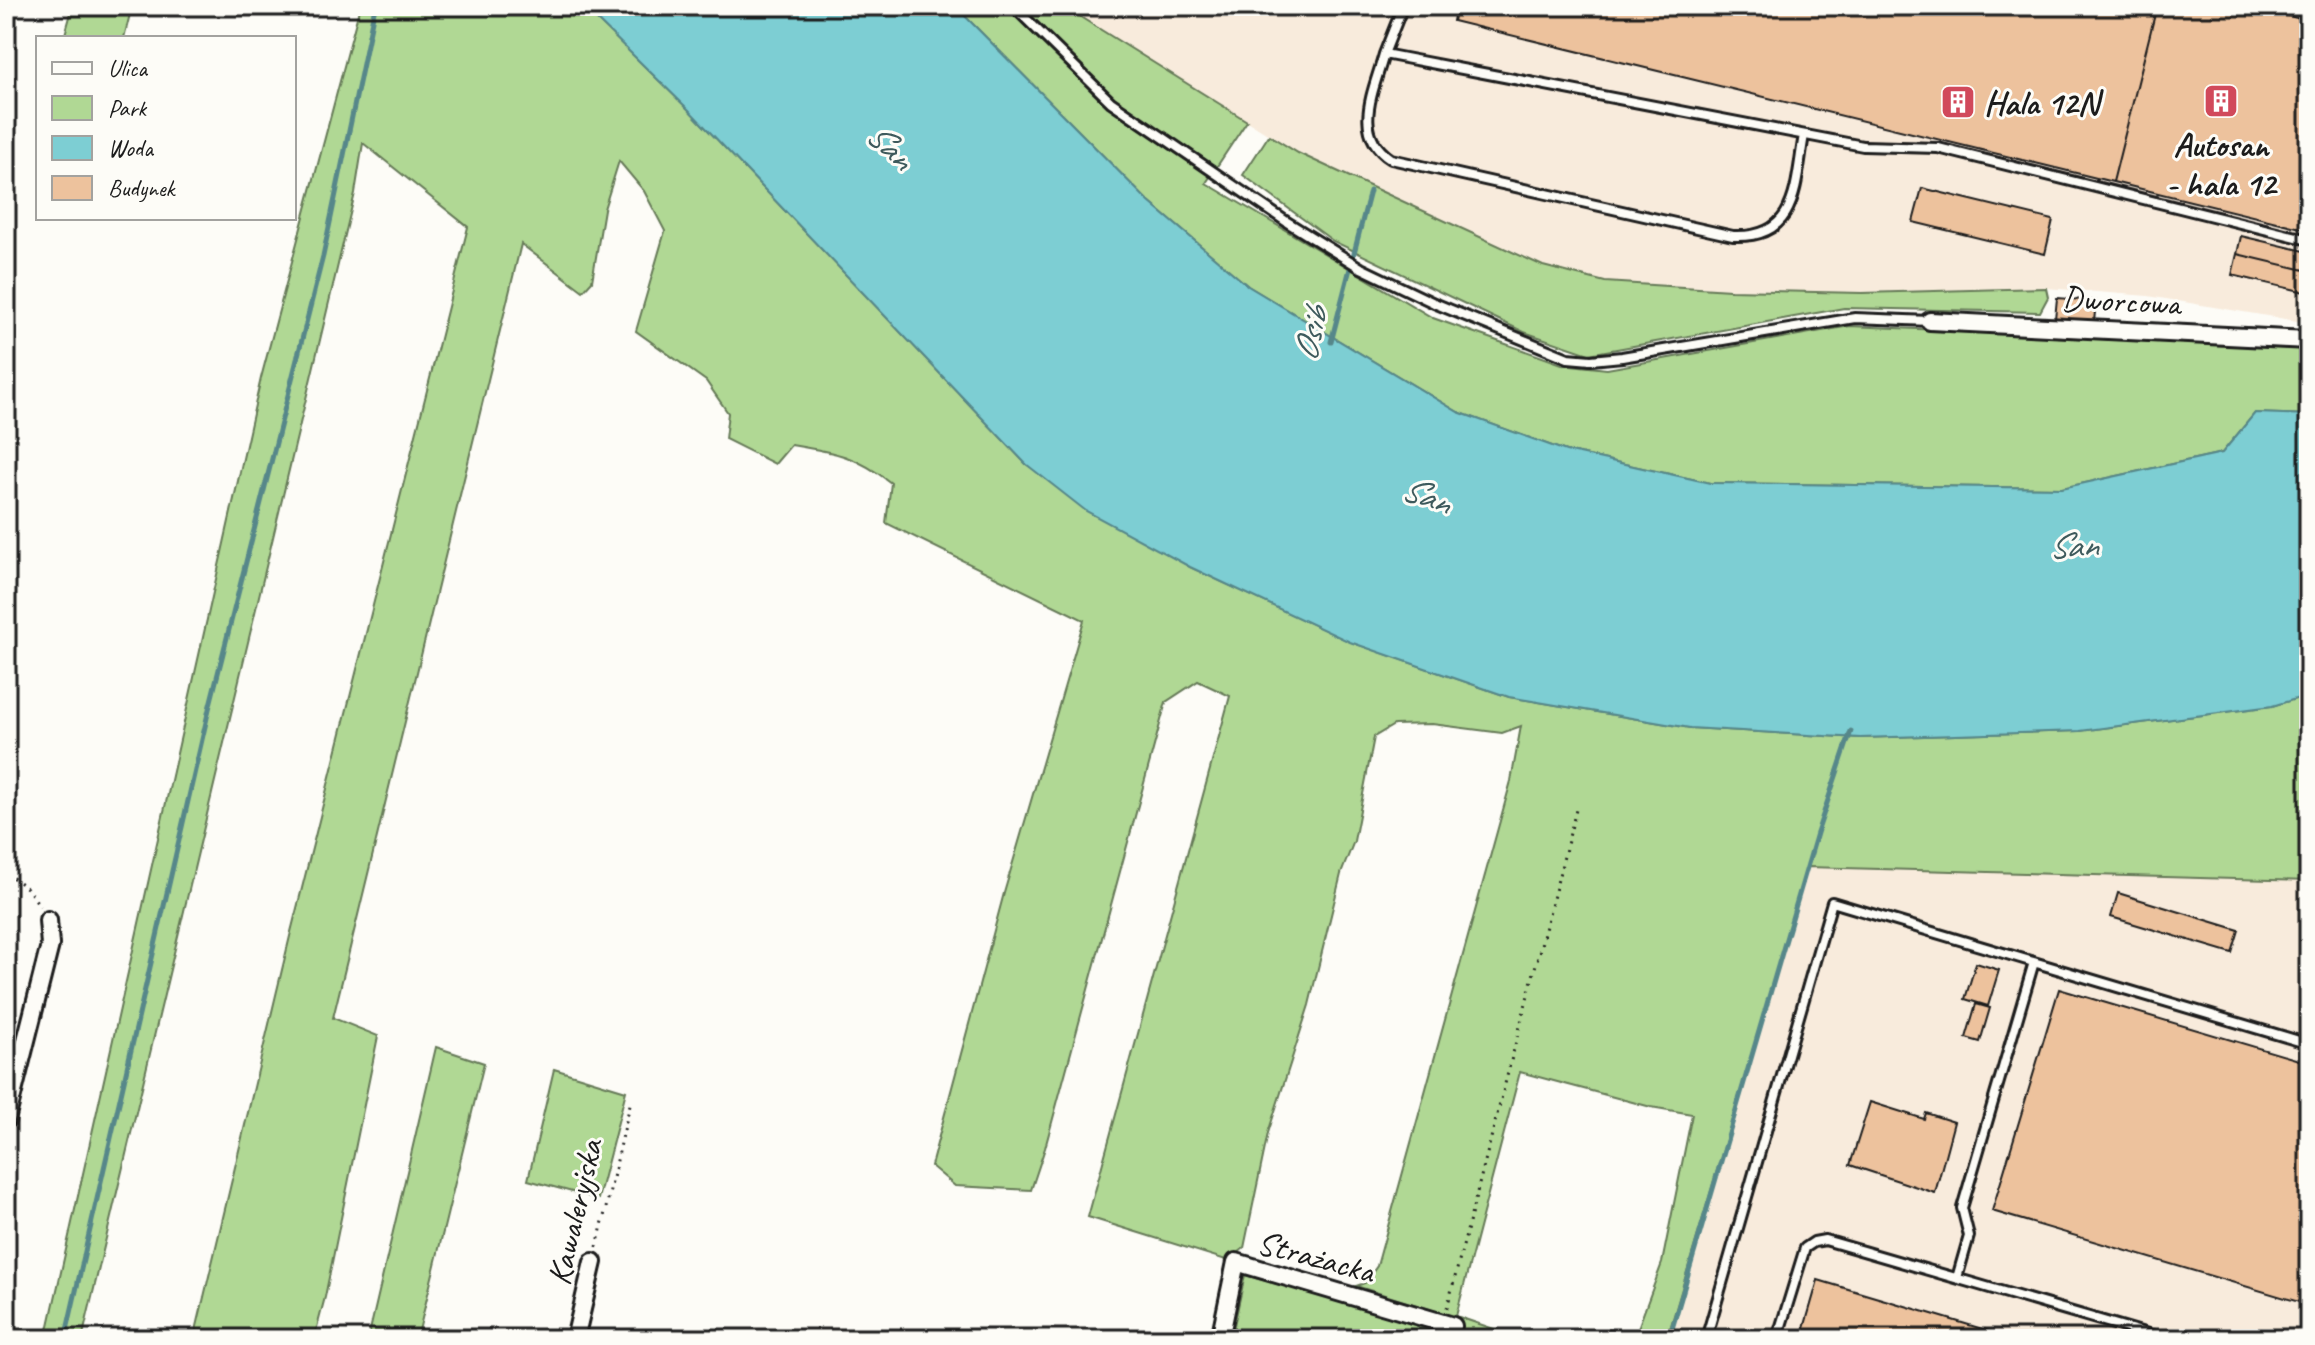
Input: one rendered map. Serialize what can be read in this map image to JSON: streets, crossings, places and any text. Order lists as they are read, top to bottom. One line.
{"streets":{"street":["Dworcowa","Kawaleryjska","Strażacka"]},"water":["San","Osib"],"places":{"building":["Autosan - hala 12","Hala 12N"]},"legend":["Ulica","Park","Woda","Budynek"]}
